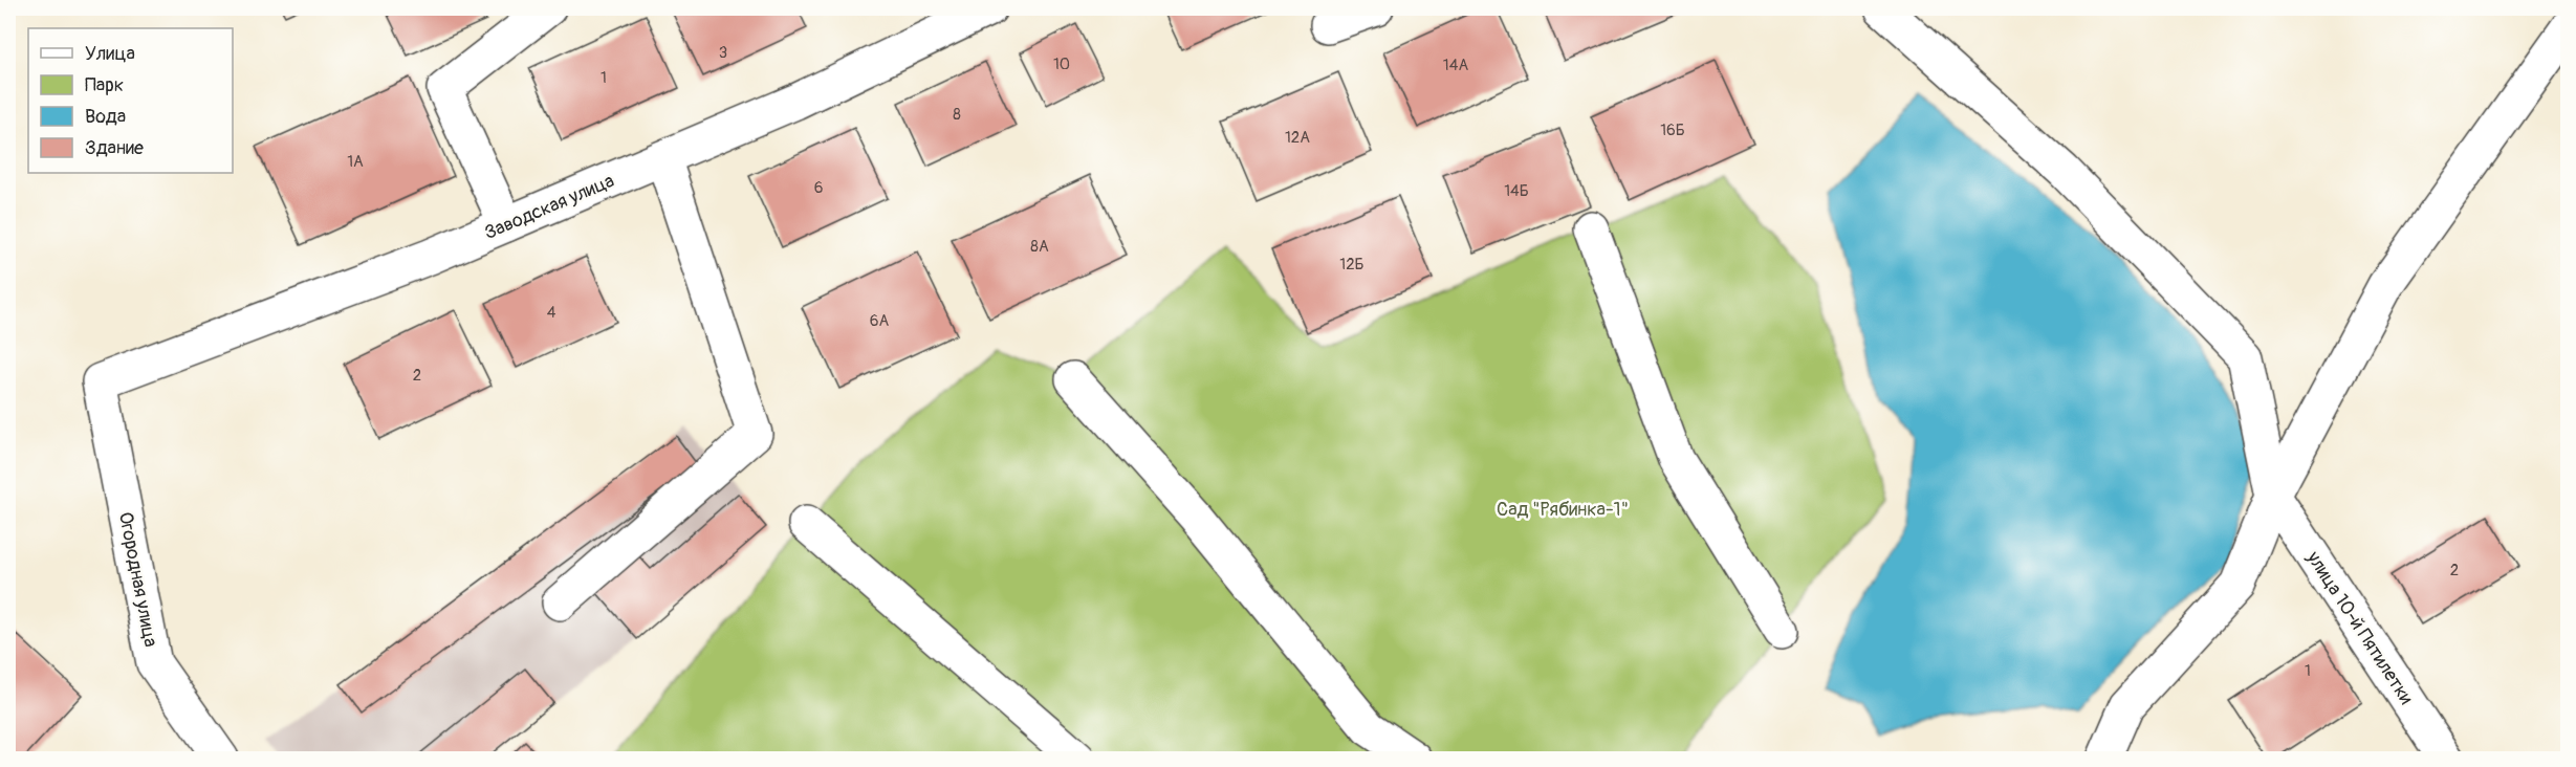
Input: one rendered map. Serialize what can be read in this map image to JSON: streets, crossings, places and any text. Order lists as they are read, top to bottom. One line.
{"streets":{"street":["Заводская улица","Огородная улица","улица 10-й Пятилетки"]},"crossings":[["Заводская улица","Огородная улица"]],"parks":["Сад \"Рябинка-1\""],"house_numbers":["3","10","14А","1","8","16Б","12А","1А","6","14Б","8А","12Б","4","6А","2","2","1"],"legend":["Улица","Парк","Вода","Здание"]}
